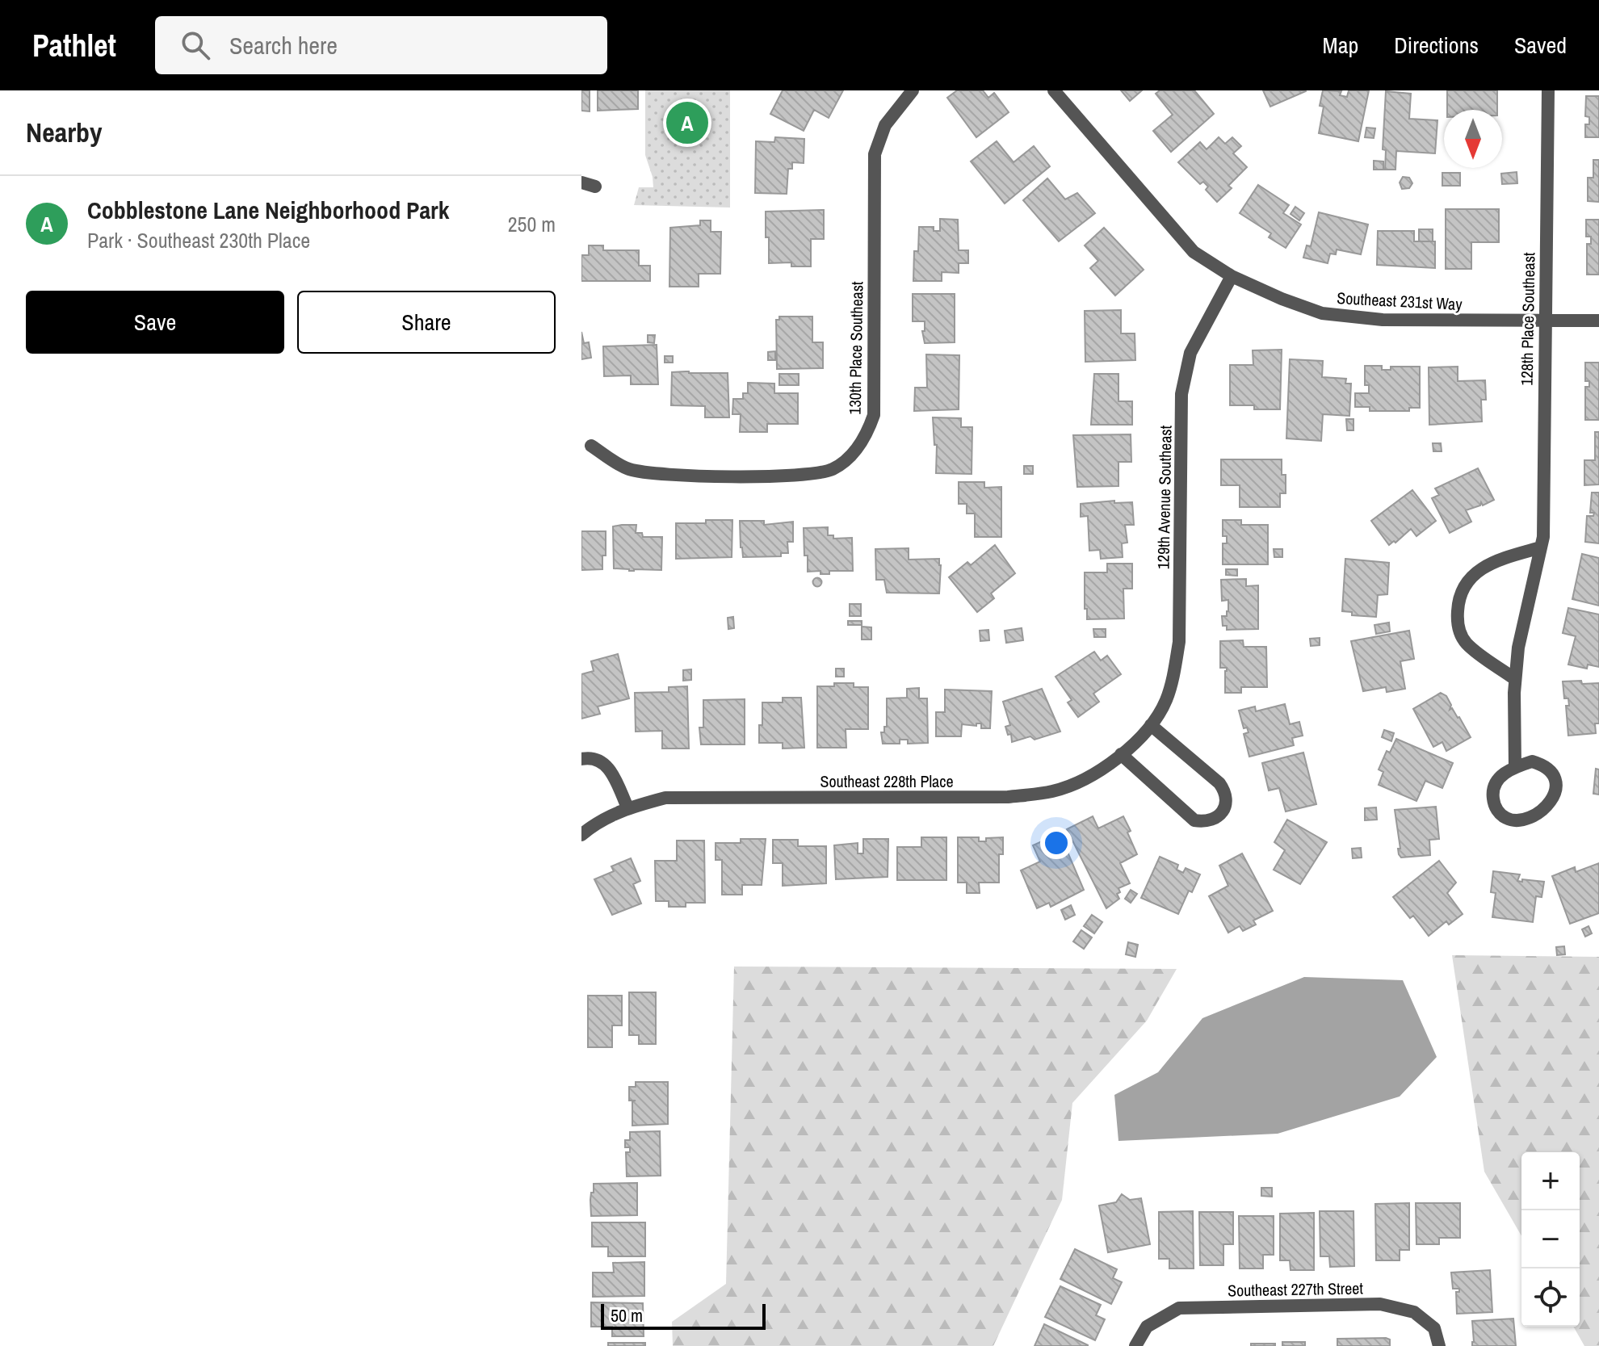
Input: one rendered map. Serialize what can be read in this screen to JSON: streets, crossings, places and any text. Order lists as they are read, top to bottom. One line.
{"streets":{"street":["Southeast 231st Way","128th Place Southeast","130th Place Southeast","129th Avenue Southeast","Southeast 228th Place","Southeast 227th Street"]},"crossings":[["Southeast 231st Way","128th Place Southeast"],["Southeast 231st Way","129th Avenue Southeast"],["129th Avenue Southeast","Southeast 228th Place"]],"scale_bar":"50 m","north":"bottom","page":{"header":"Pathlet","search":"Search here","nav":["Map","Directions","Saved"],"heading":"Nearby","pins":"A","list":[{"mark":"A","name":"Cobblestone Lane Neighborhood Park","note":"Park · Southeast 230th Place","value":"250 m"}],"buttons":["Save","Share"],"map_buttons":["+","−"],"scale":"50 m"}}
